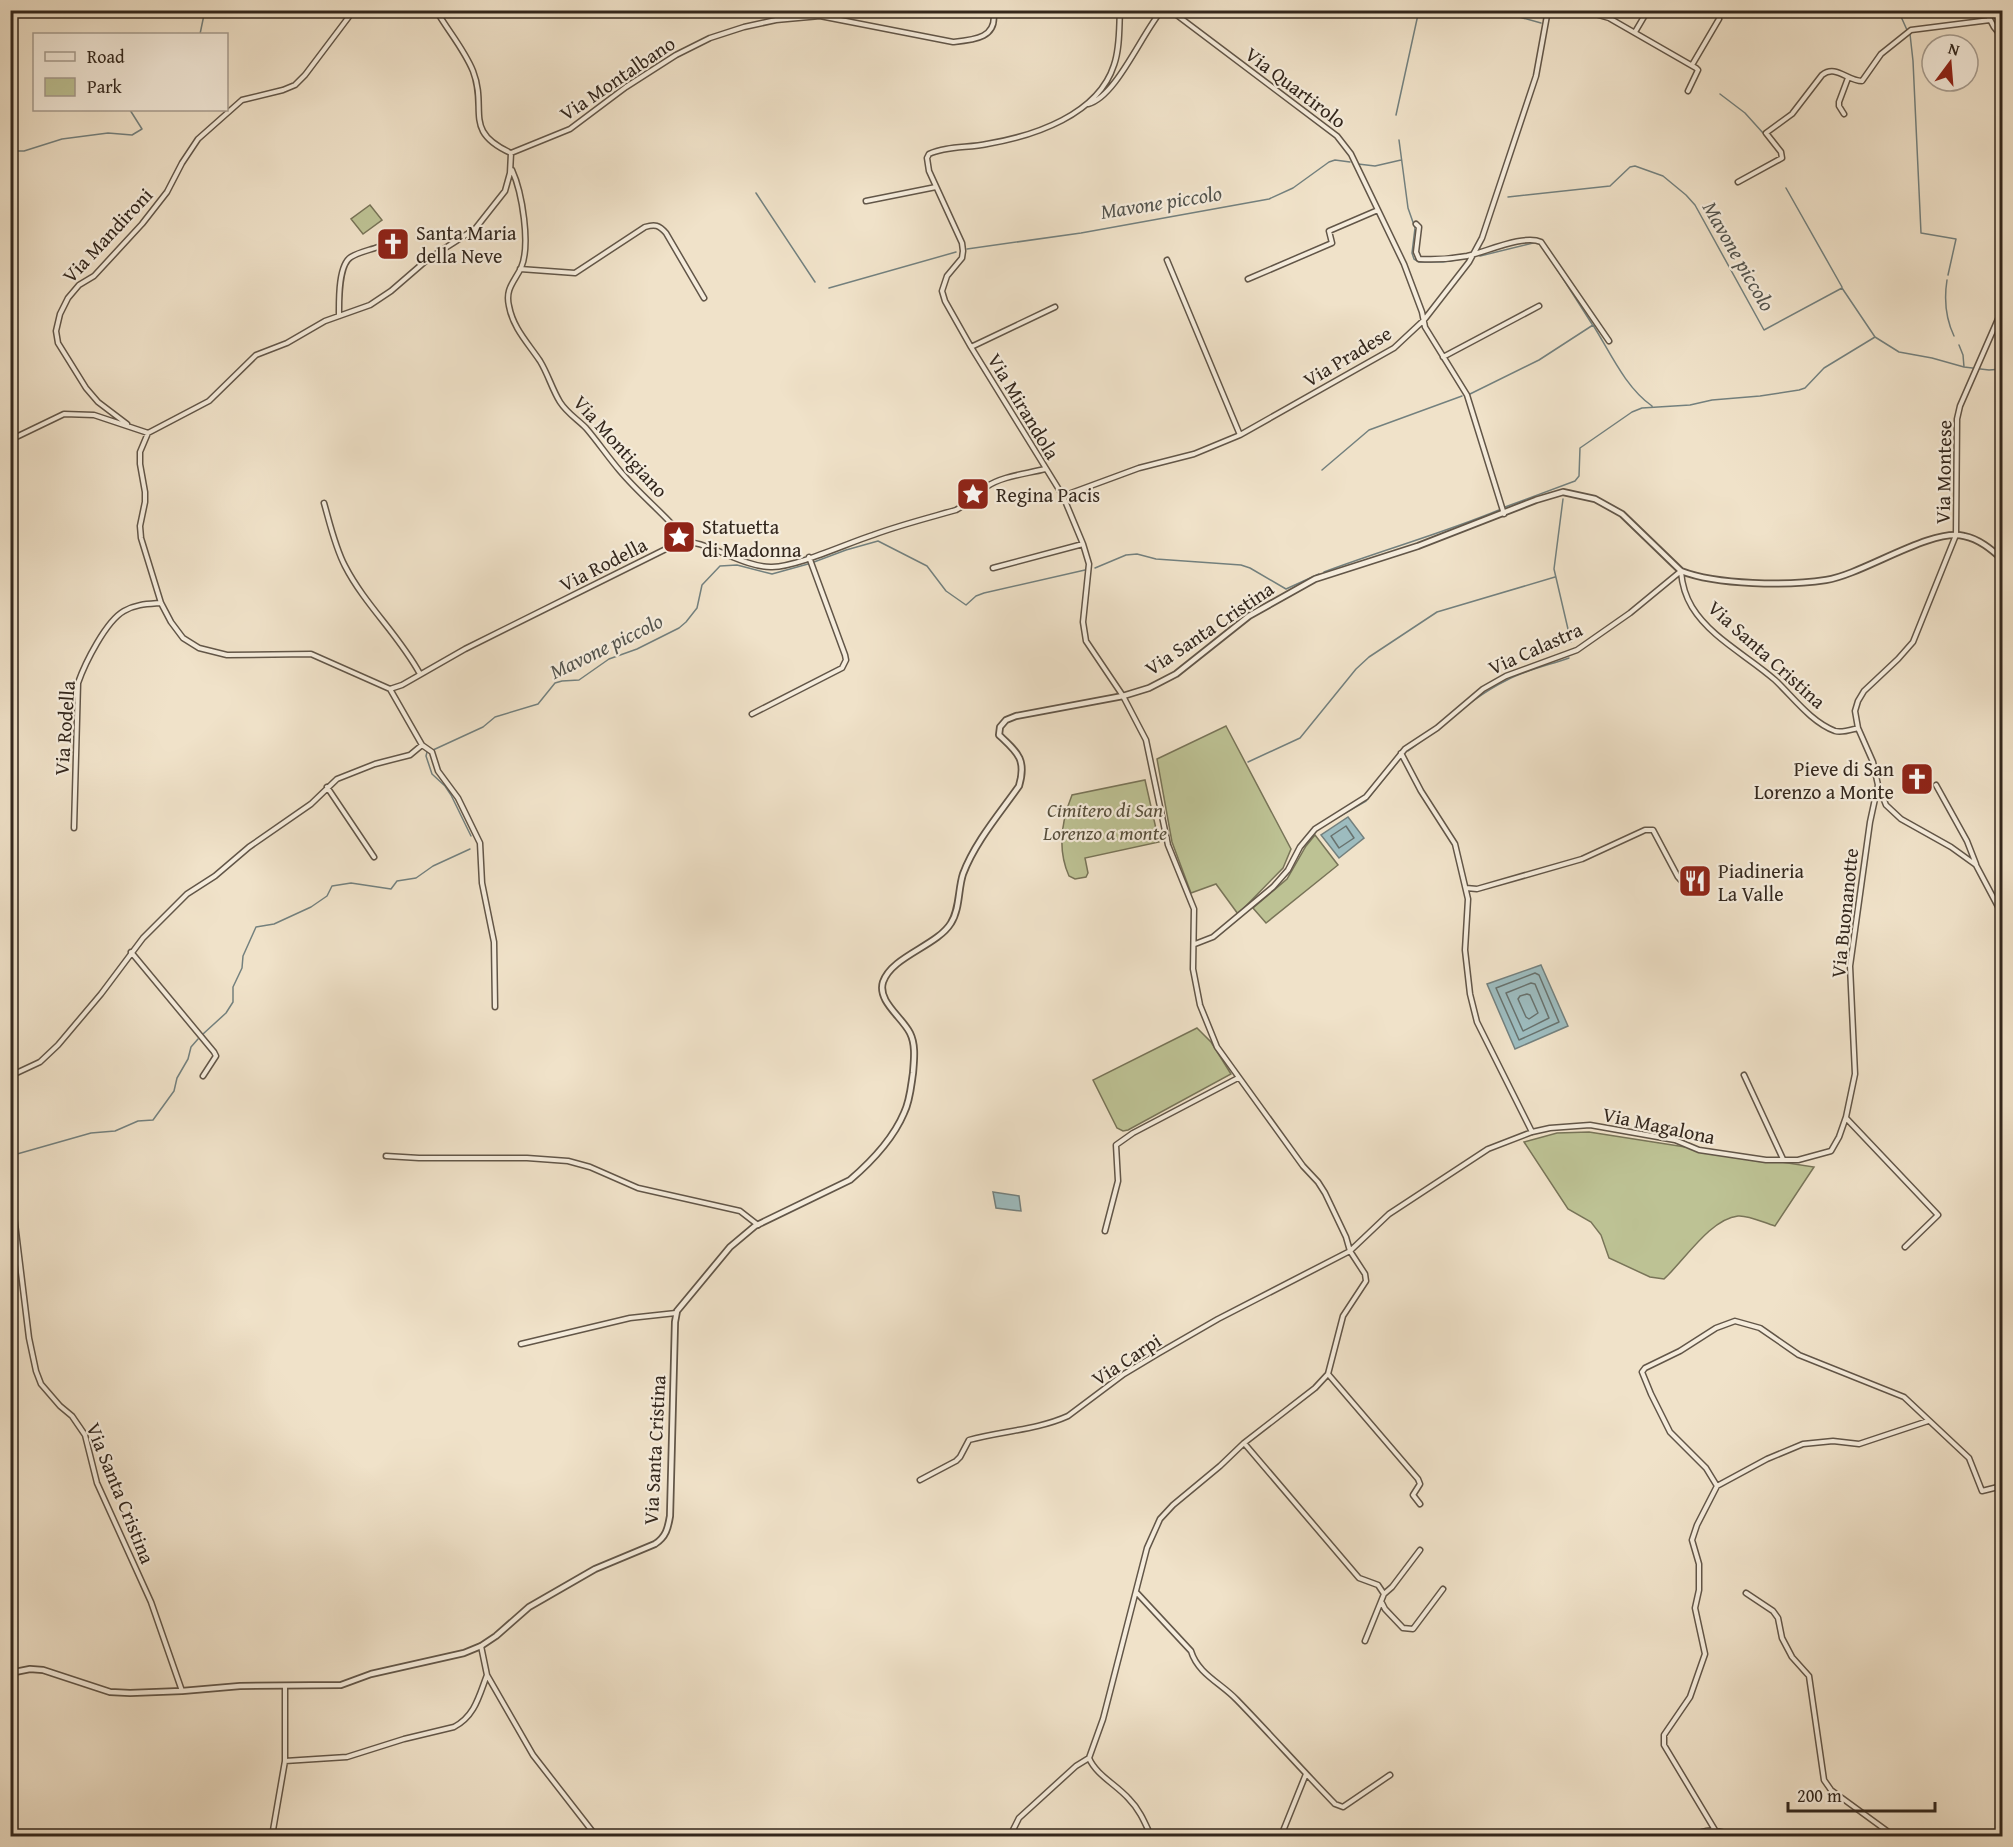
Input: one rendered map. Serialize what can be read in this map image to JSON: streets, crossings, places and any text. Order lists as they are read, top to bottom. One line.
{"streets":{"street":["Via Montalbano","Via Quartirolo","Via Mandironi","Via Pradese","Via Mirandola","Via Montigiano","Via Montese","Via Rodella","Via Santa Cristina","Via Calastra","Via Buonanotte","Via Magalona","Via Carpi"]},"crossings":[["Via Quartirolo","Via Pradese"],["Via Quartirolo","Via Santa Cristina"],["Via Pradese","Via Mirandola"],["Via Mirandola","Via Santa Cristina"],["Via Montigiano","Via Rodella"],["Via Montese","Via Santa Cristina"],["Via Santa Cristina","Via Calastra"],["Via Buonanotte","Via Magalona"],["Via Magalona","Via Carpi"]],"water":["Mavone piccolo"],"parks":["Cimitero di San Lorenzo a monte"],"places":{"church":["Santa Maria della Neve","Pieve di San Lorenzo a Monte"],"place":["Regina Pacis","Statuetta di Madonna"],"restaurant":["Piadineria La Valle"]},"legend":["Road","Park"],"scale_bar":"200 m","north":"top"}
